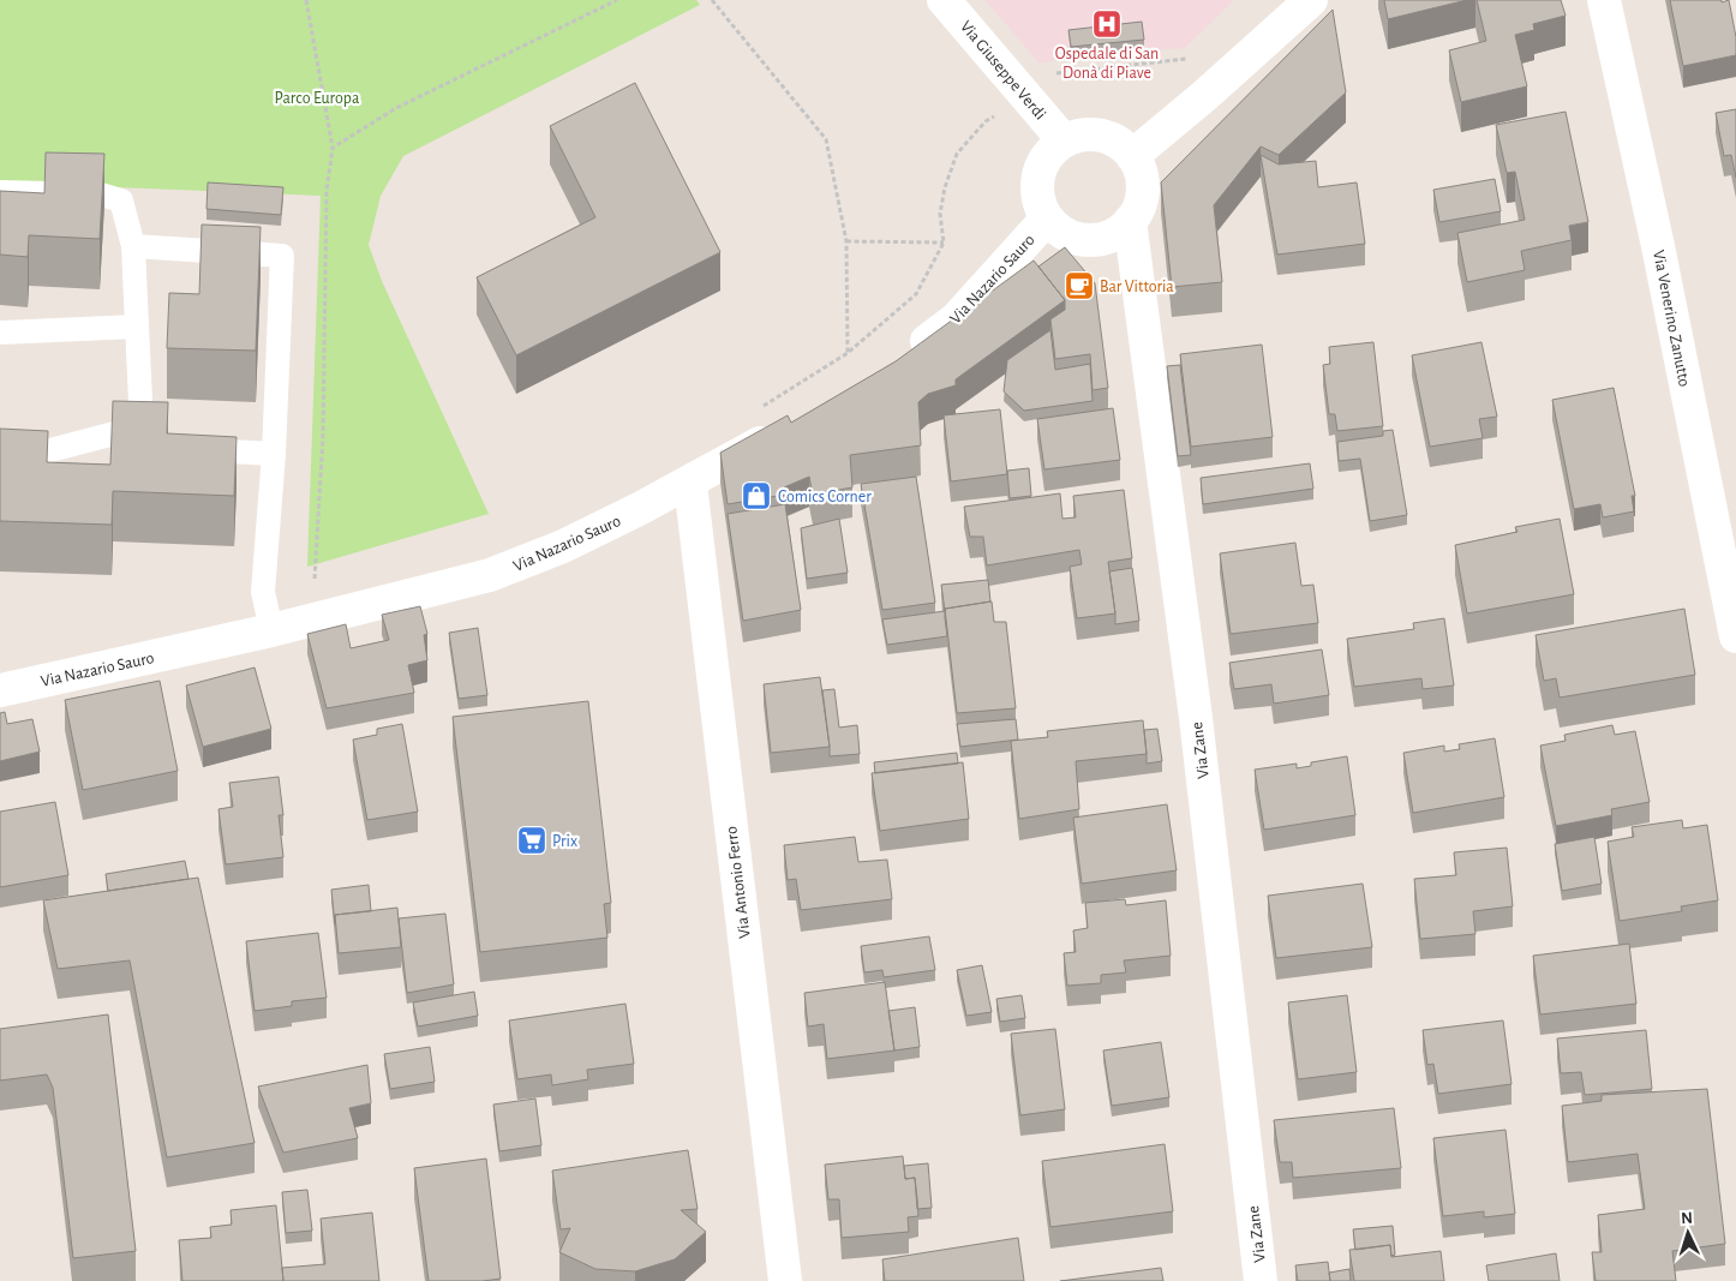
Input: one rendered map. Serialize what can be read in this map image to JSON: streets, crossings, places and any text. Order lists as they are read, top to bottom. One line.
{"streets":{"street":["Via Giuseppe Verdi","Via Nazario Sauro","Via Venerino Zanutto","Via Zane","Via Antonio Ferro"]},"crossings":[["Via Giuseppe Verdi","Via Nazario Sauro"],["Via Giuseppe Verdi","Via Zane"],["Via Nazario Sauro","Via Zane"],["Via Nazario Sauro","Via Antonio Ferro"]],"parks":["Parco Europa"],"places":{"hospital":["Ospedale di San Donà di Piave"],"cafe":["Bar Vittoria"],"shop":["Comics Corner"],"supermarket":["Prix"]},"north":"top"}
